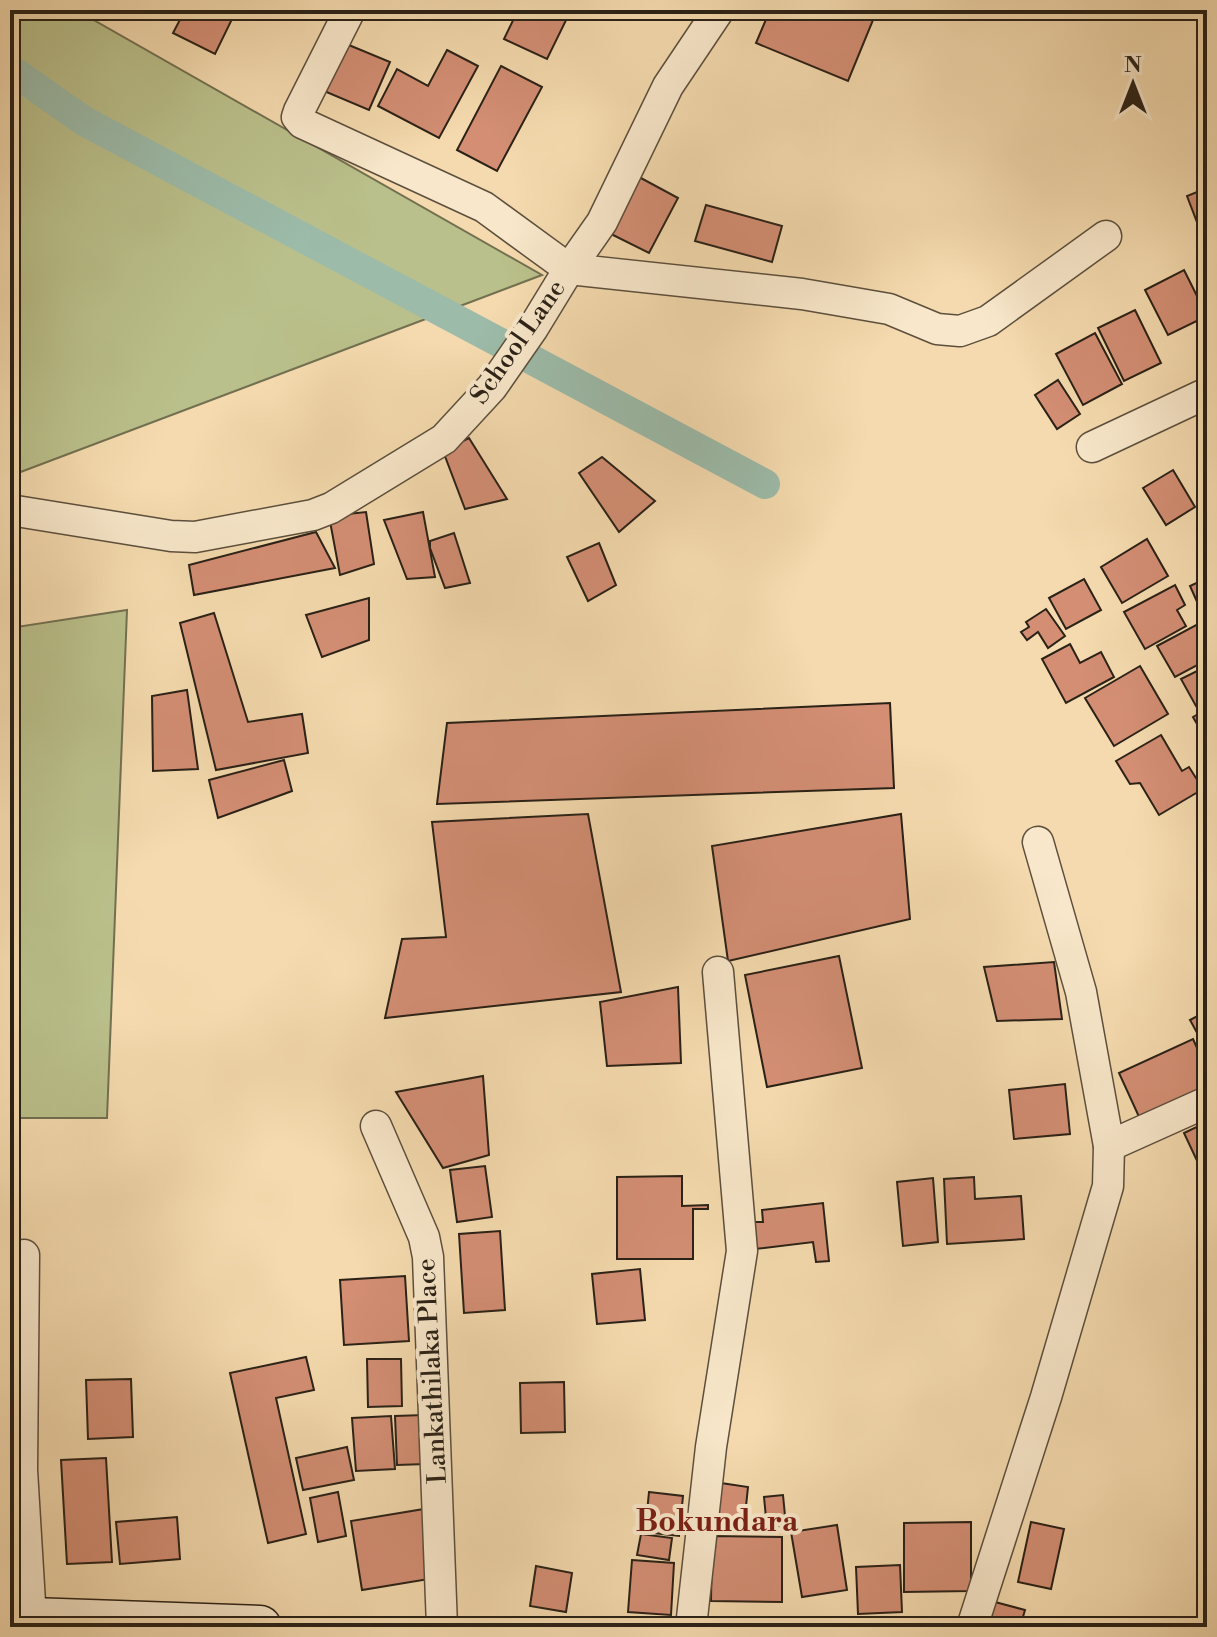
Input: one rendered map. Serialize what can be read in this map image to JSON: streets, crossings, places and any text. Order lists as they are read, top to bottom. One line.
{"streets":{"street":["School Lane","Lankathilaka Place"]},"districts":["Bokundara"],"north":"top"}
